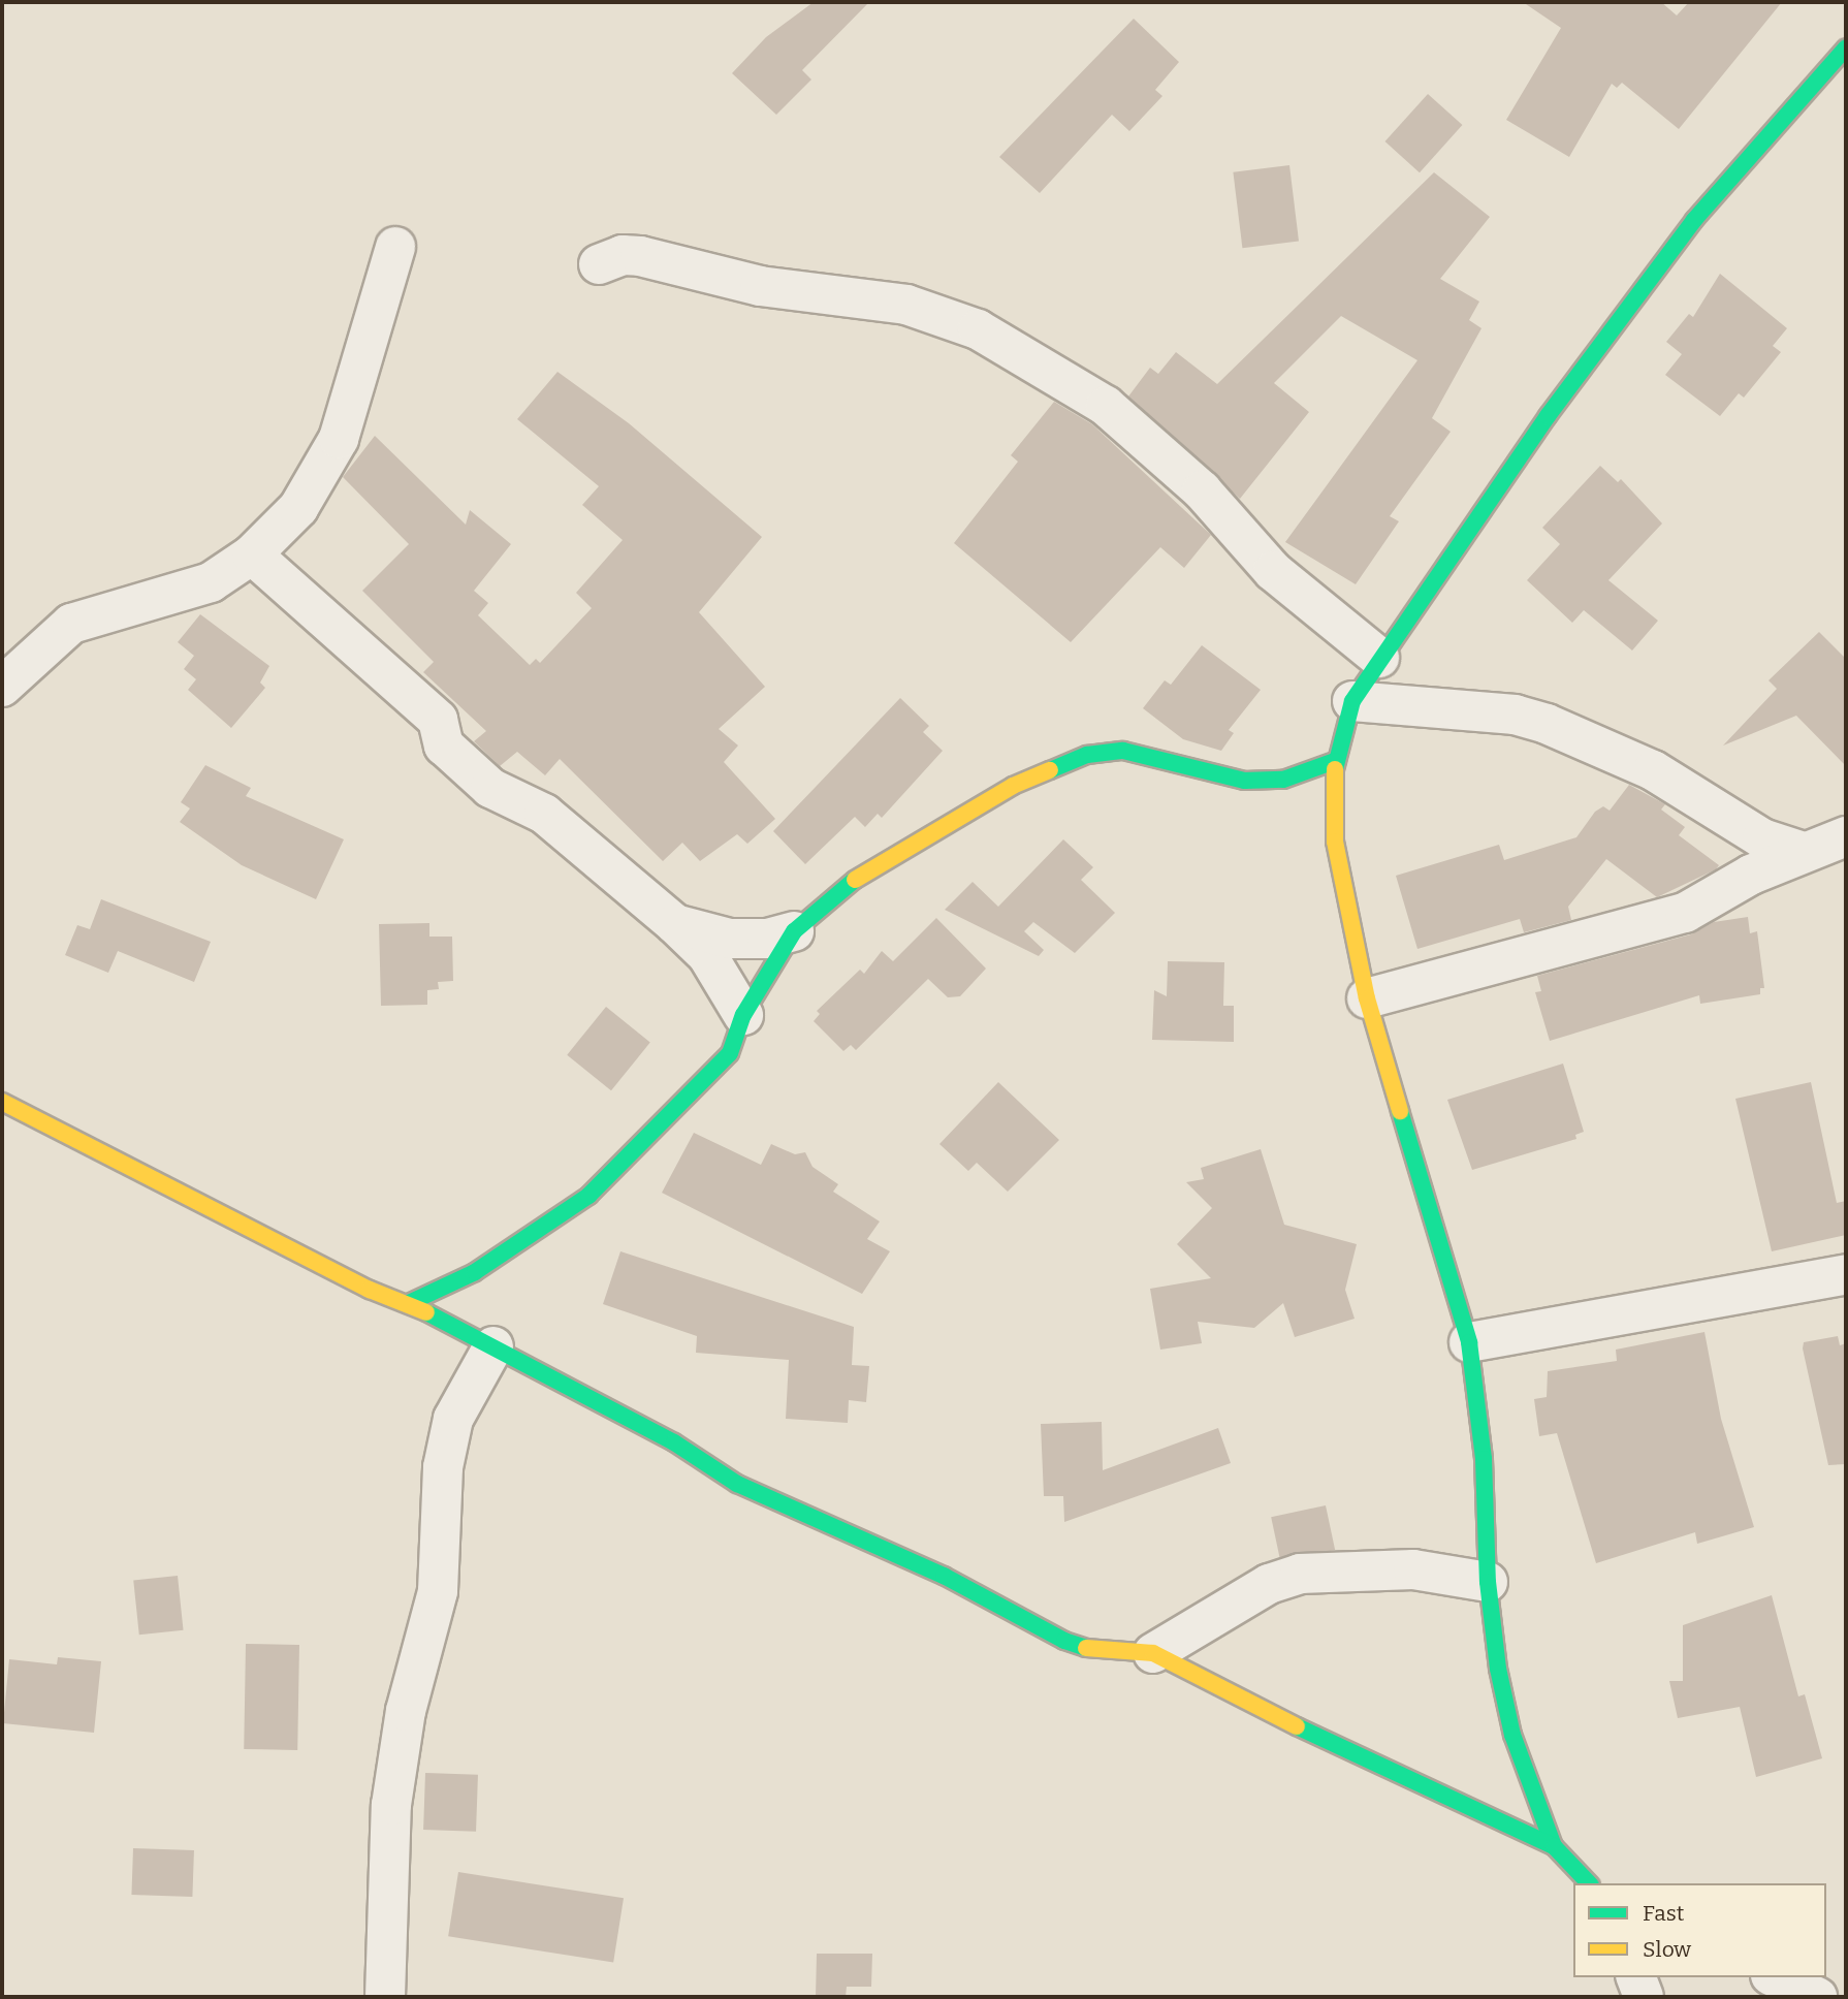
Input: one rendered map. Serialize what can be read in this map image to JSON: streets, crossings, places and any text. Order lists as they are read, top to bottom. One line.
{"legend":["Fast","Slow"]}
